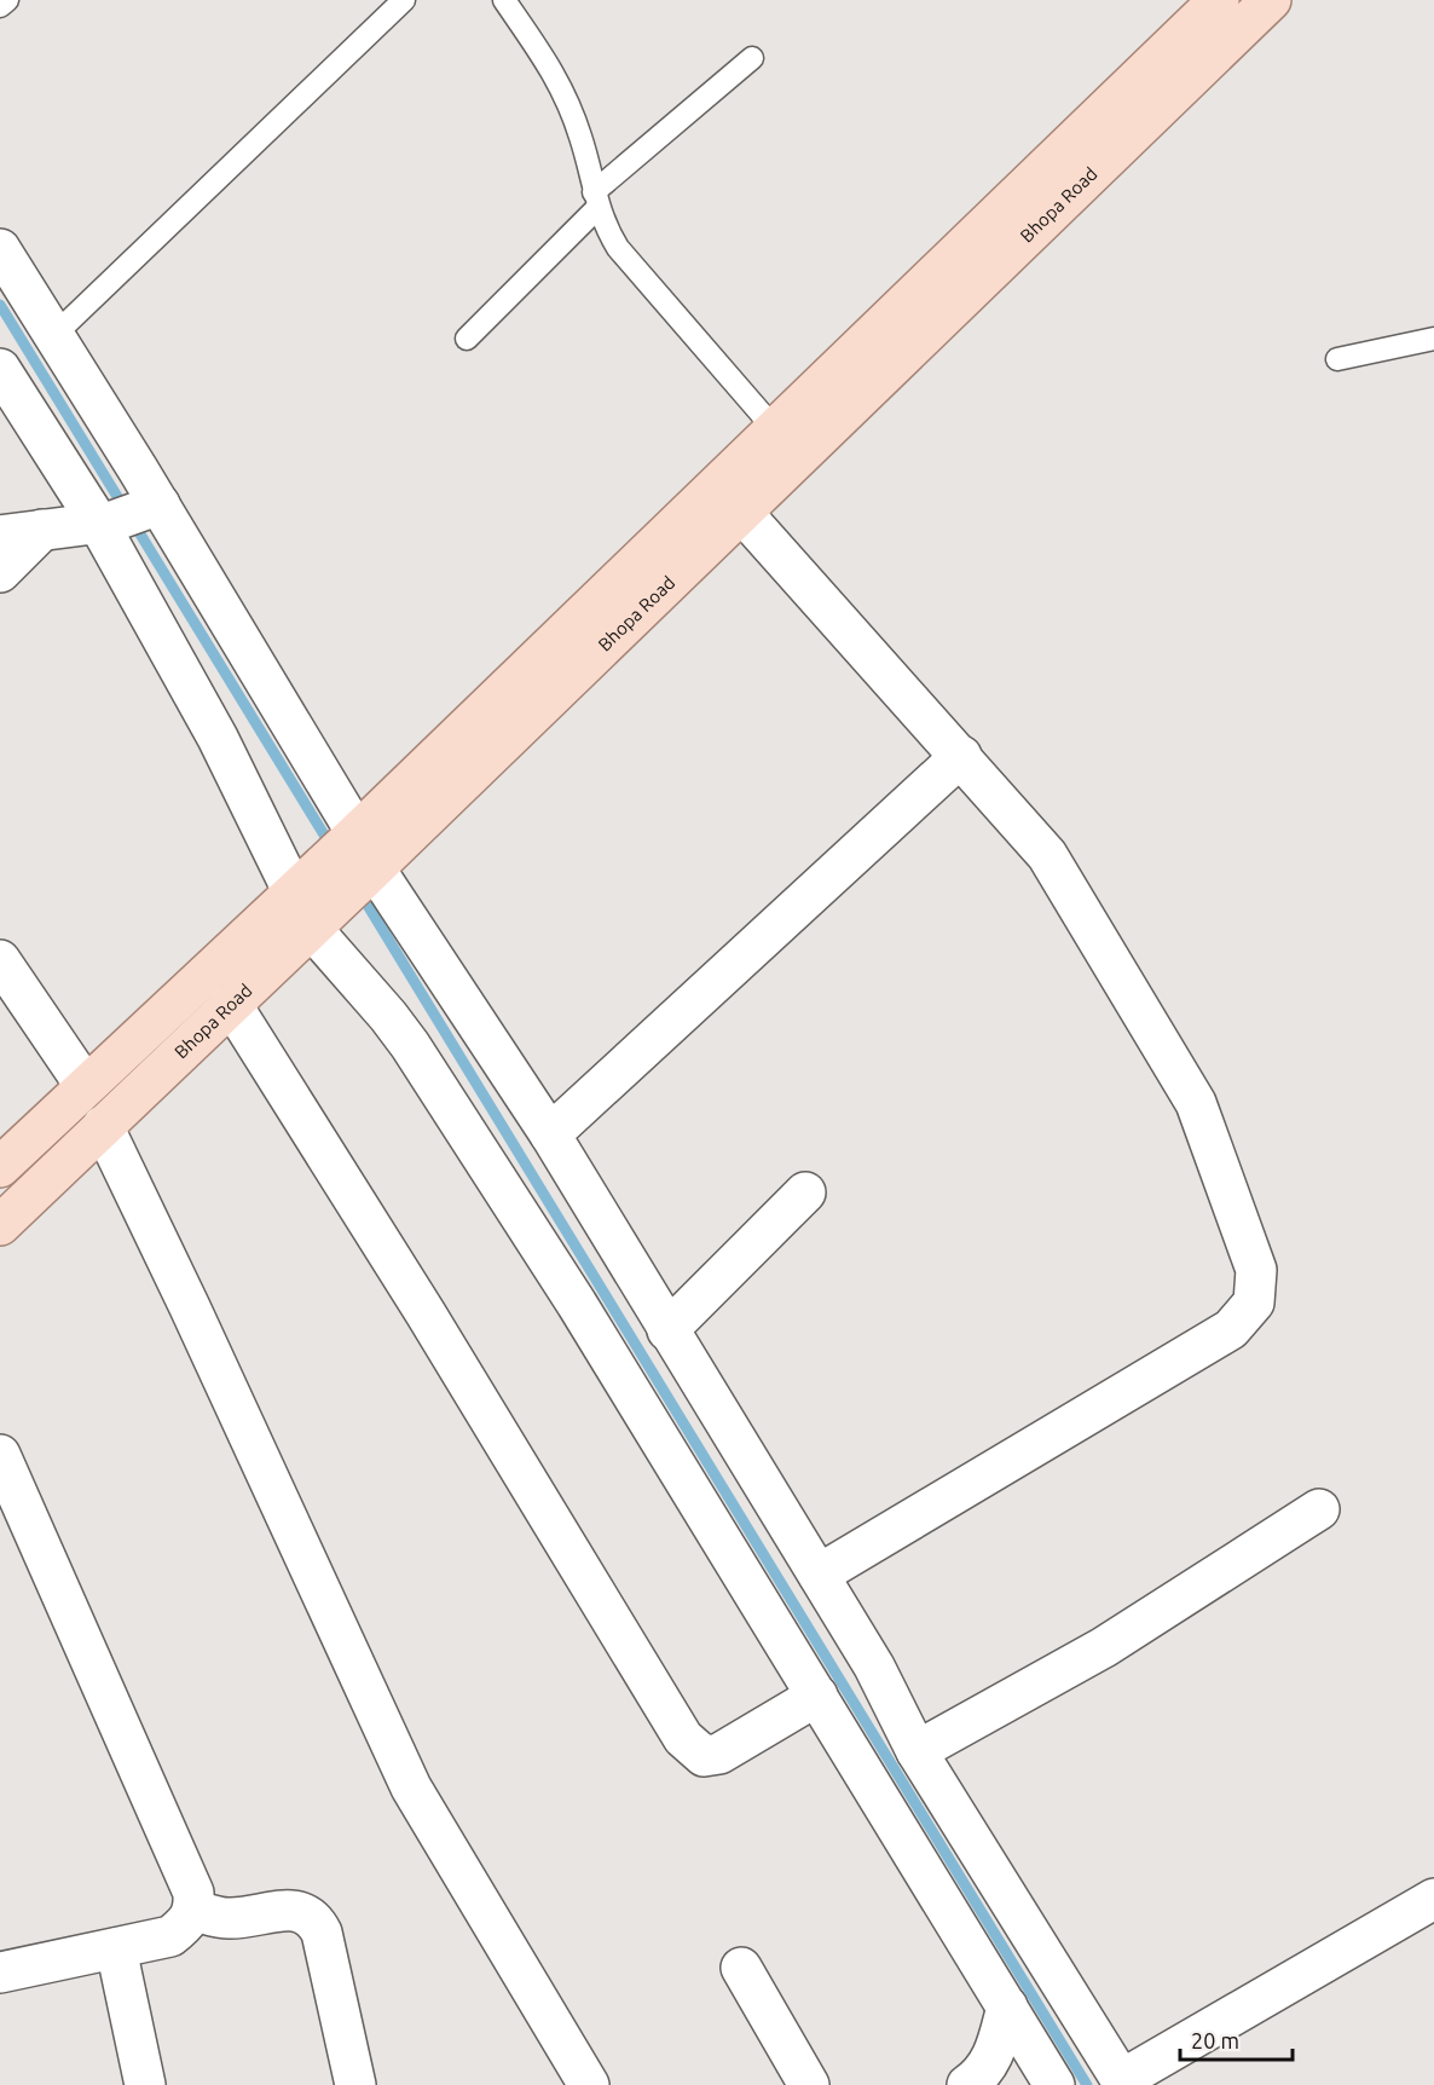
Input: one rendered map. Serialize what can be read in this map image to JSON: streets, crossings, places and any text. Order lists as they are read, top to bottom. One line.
{"streets":{"main road":["Bhopa Road"]},"scale_bar":"20 m"}
